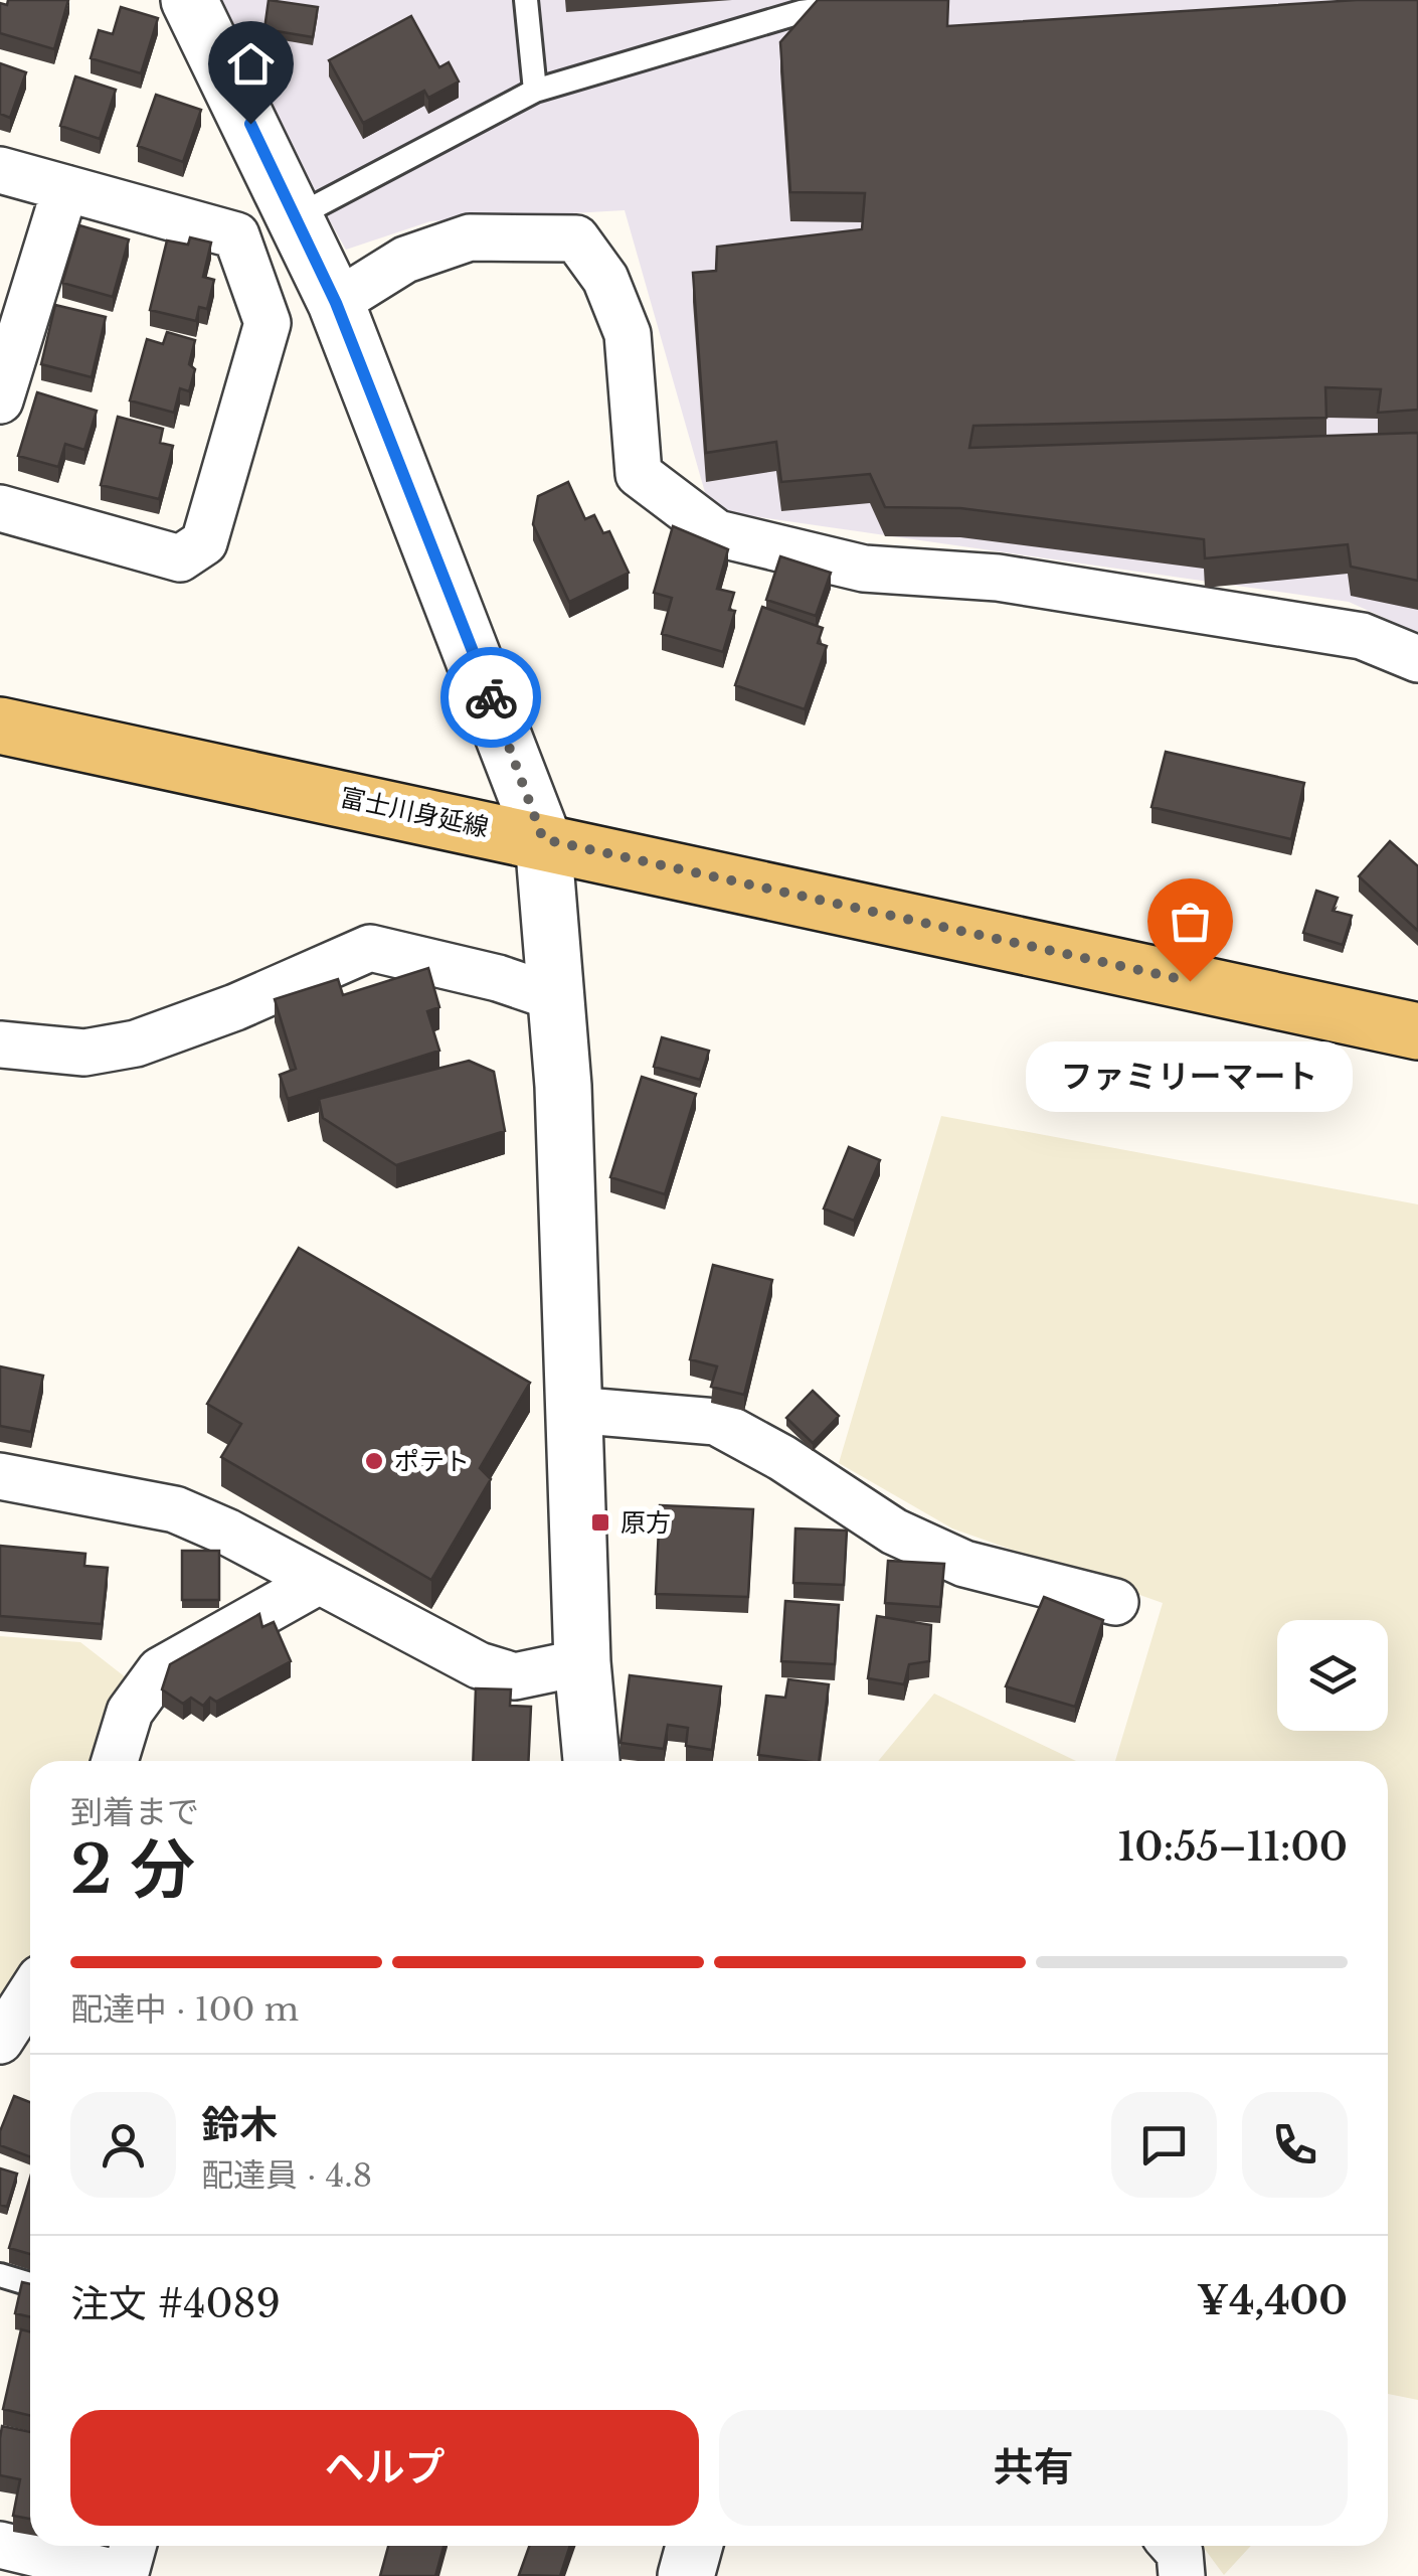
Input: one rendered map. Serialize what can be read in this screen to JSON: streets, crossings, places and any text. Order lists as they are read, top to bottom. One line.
{"streets":{"main road":["富士川身延線"]},"places":{"other":["ファミリーマート","ポテト"],"transit":["原方"]},"page":{"bubble":"ファミリーマート","heading":["2 分","到着まで","10:55–11:00"],"panel":["鈴木","配達員 · 4.8","注文 #4089","¥4,400"],"bar":"配達中 · 100 m","buttons":["ヘルプ","共有"]}}
